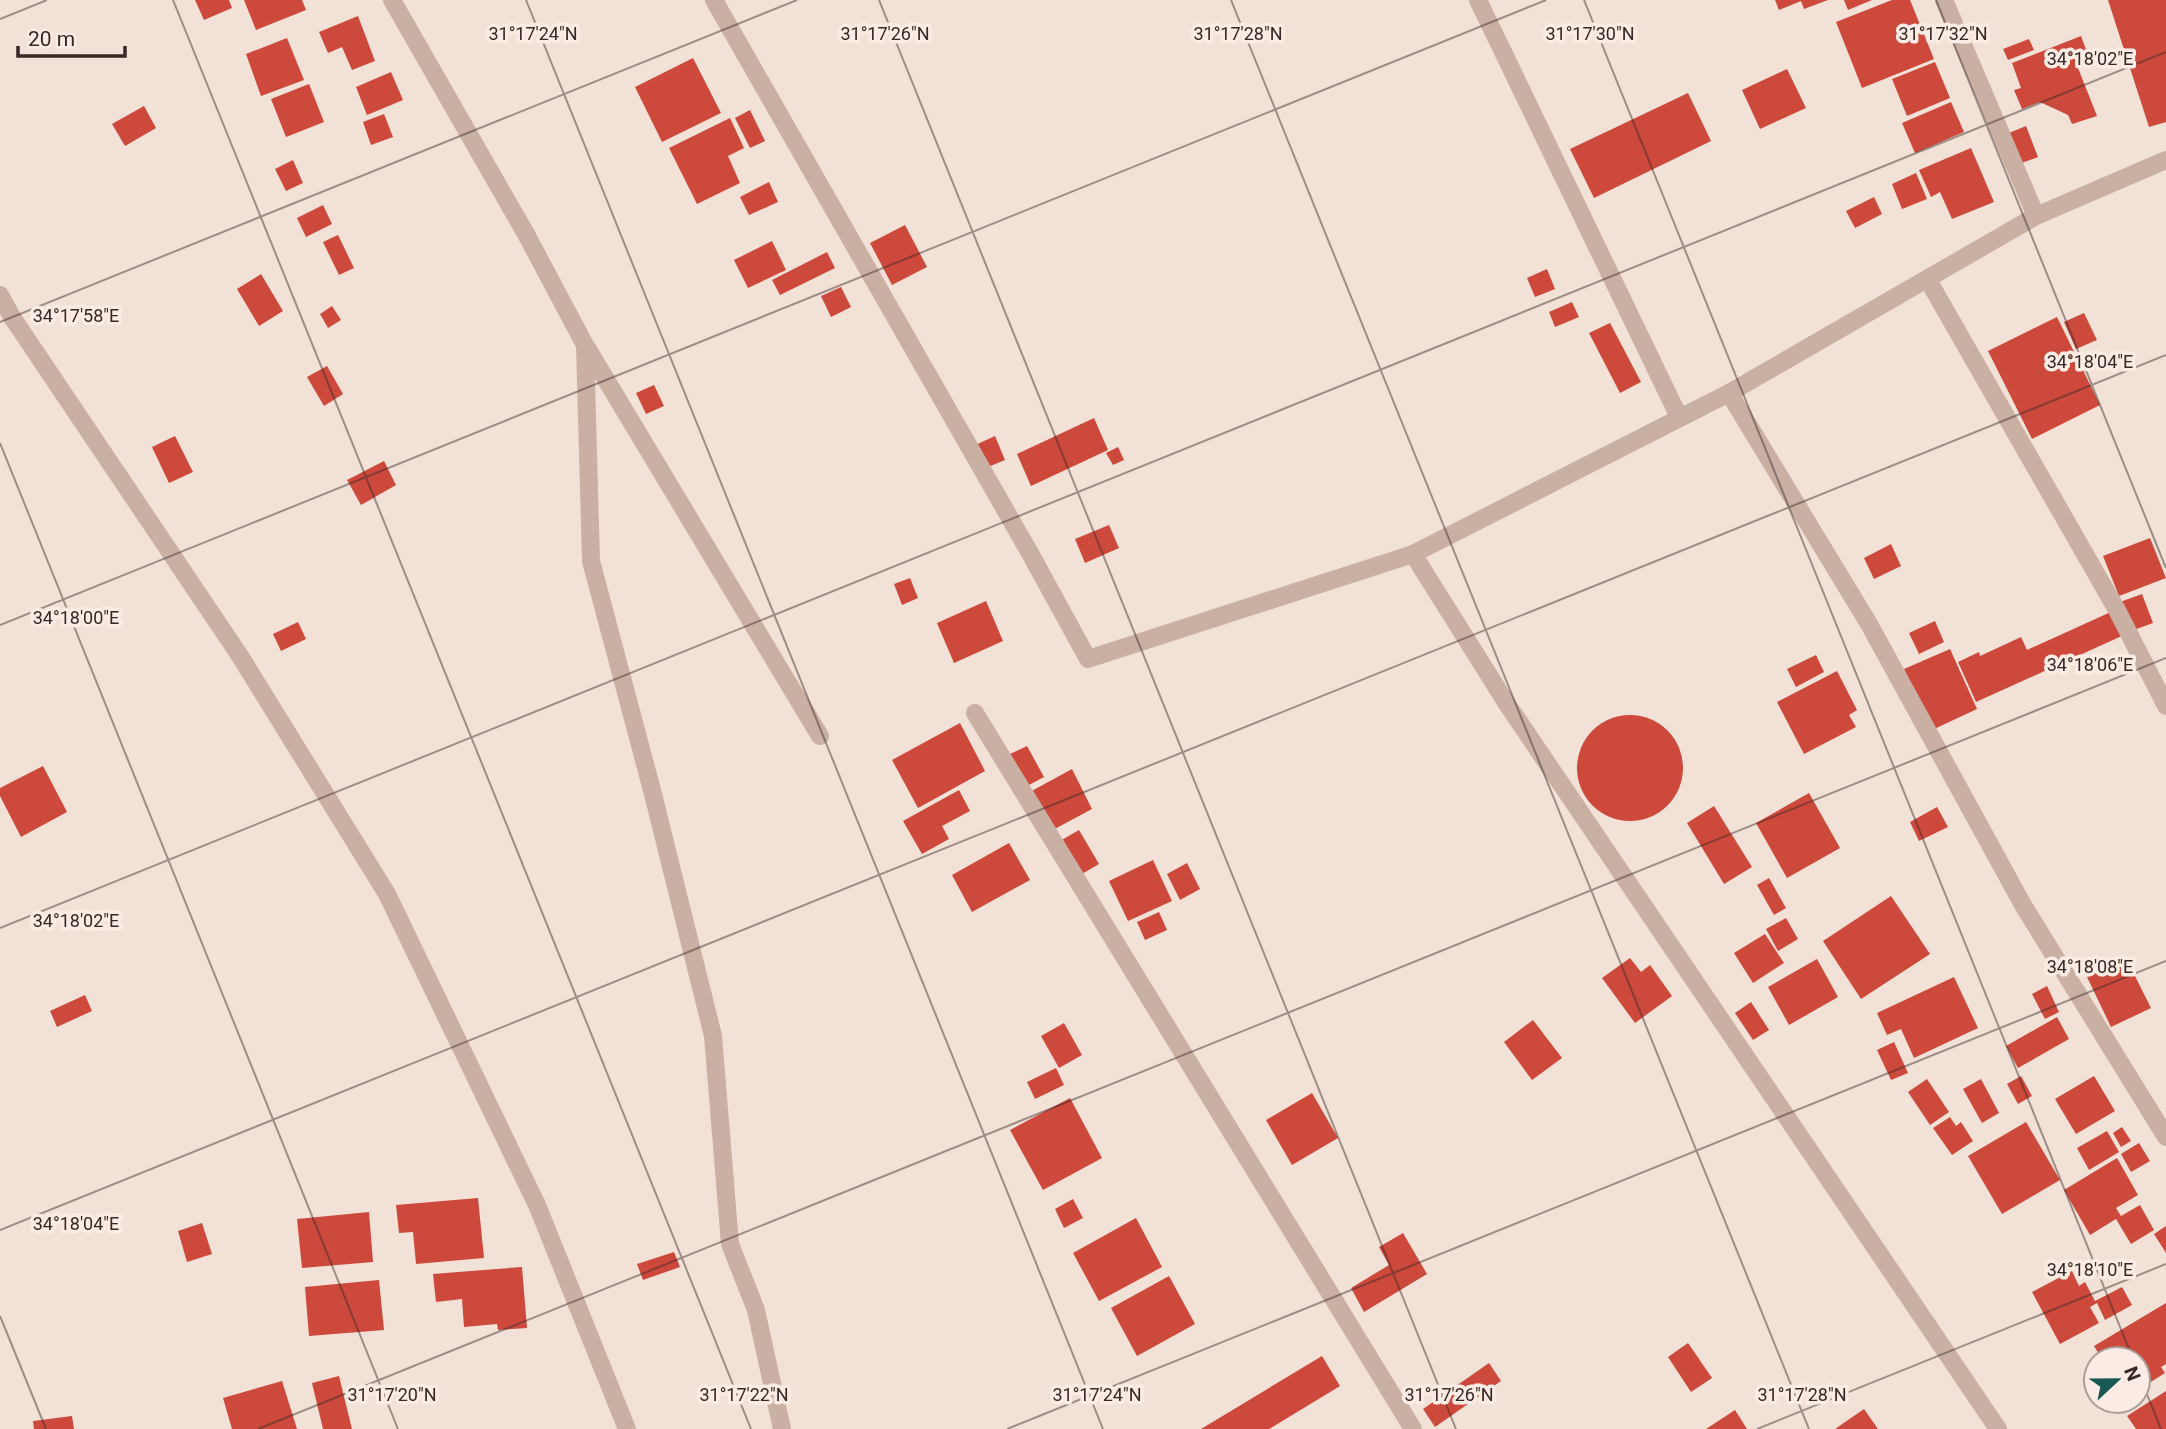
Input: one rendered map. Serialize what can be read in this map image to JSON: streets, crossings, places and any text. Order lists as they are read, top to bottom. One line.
{"scale_bar":"20 m","north":"right","coordinates":["31°17'24\"N","31°17'26\"N","31°17'28\"N","31°17'30\"N","31°17'32\"N","34°18'02\"E","34°17'58\"E","34°18'04\"E","34°18'00\"E","34°18'06\"E","34°18'08\"E","34°18'10\"E","31°17'20\"N","31°17'22\"N"]}
